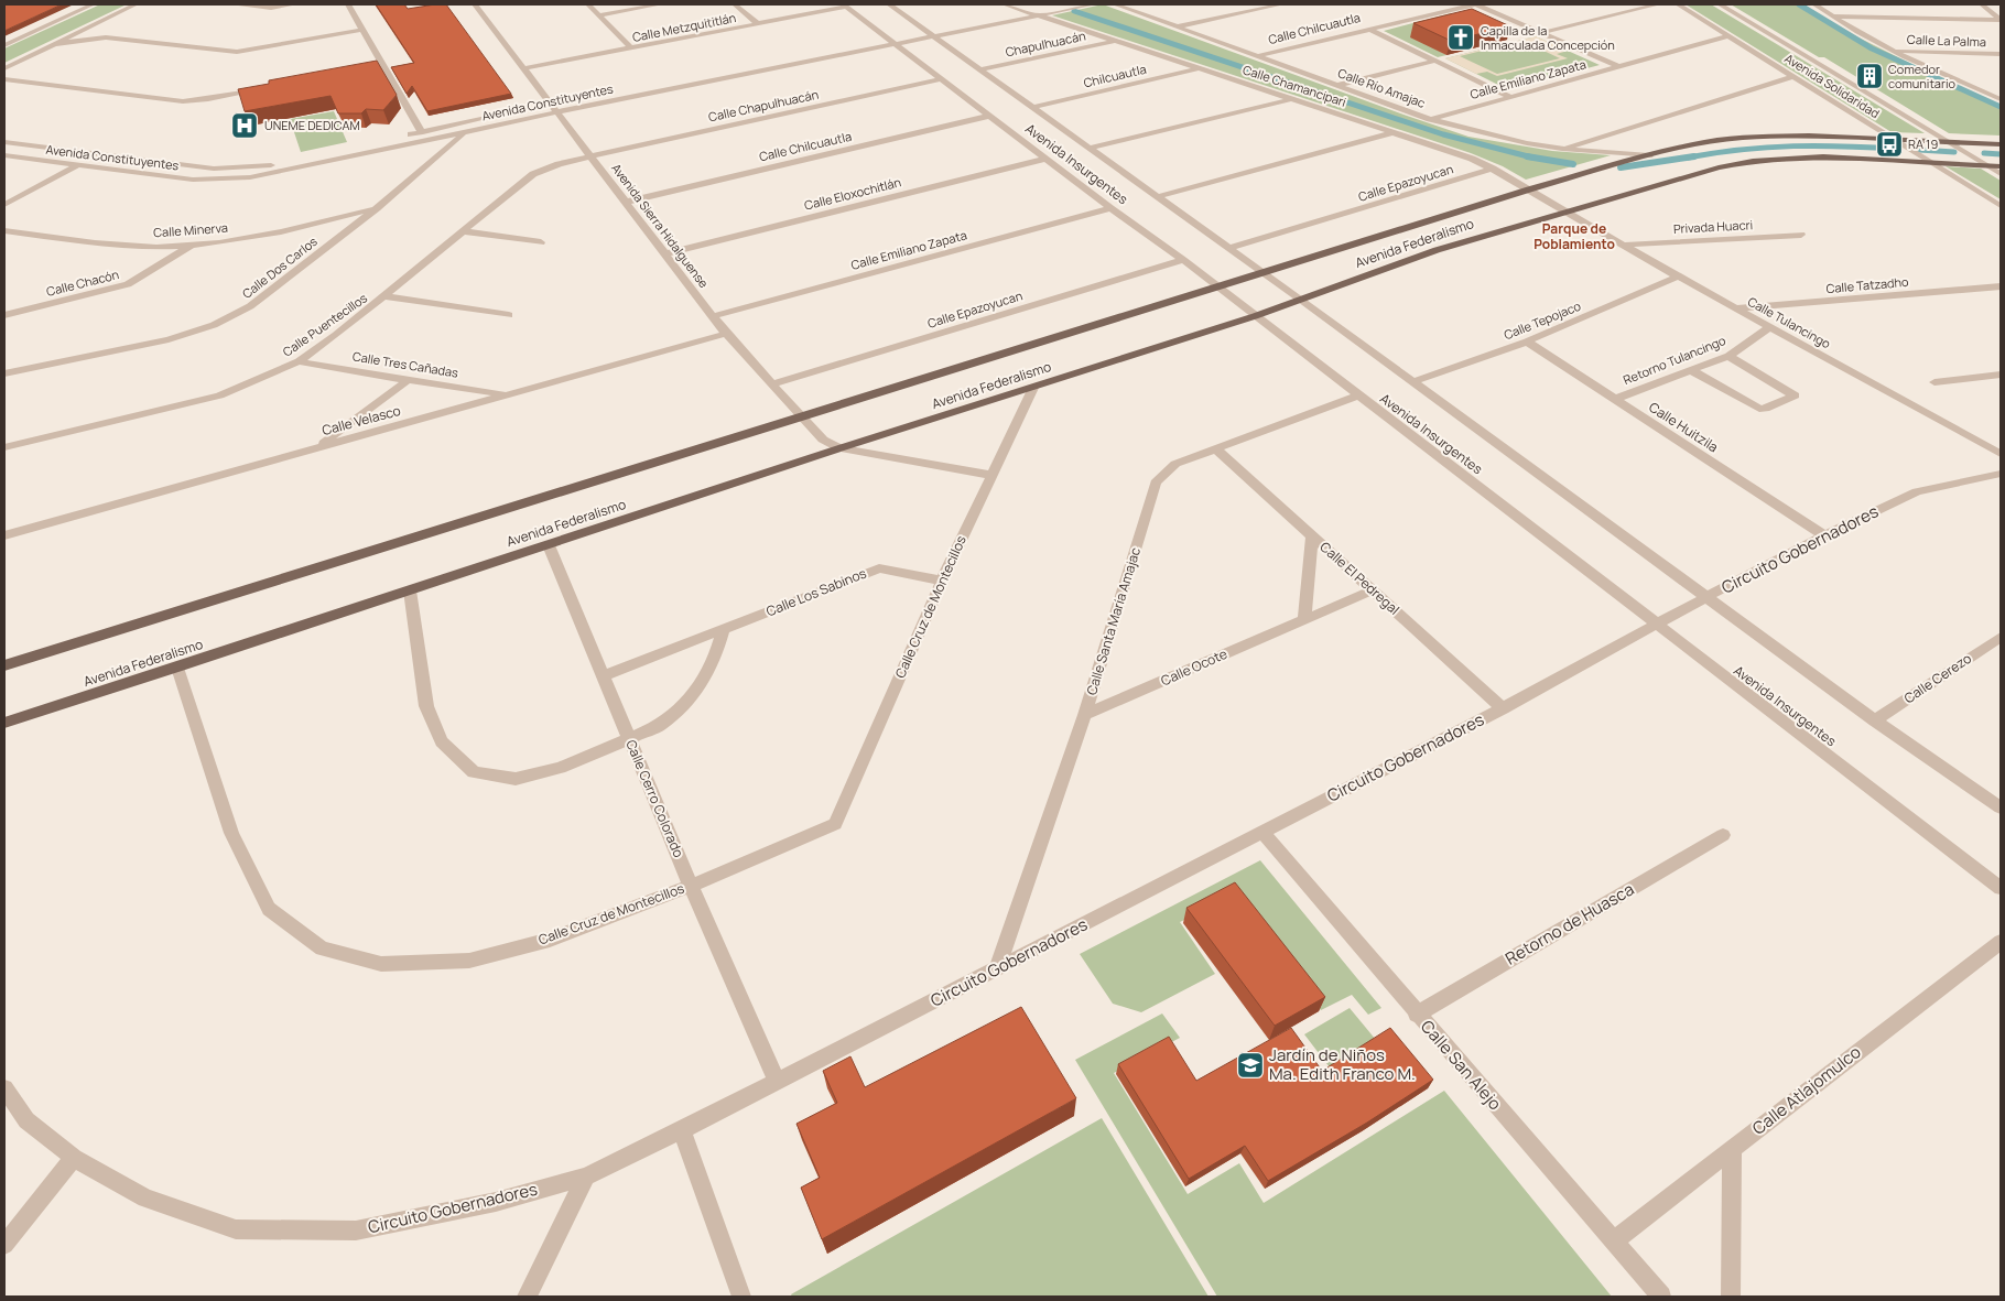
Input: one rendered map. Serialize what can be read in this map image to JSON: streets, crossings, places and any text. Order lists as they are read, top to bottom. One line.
{"streets":{"main road":["Avenida Federalismo"],"street":["Calle Metzquititlán","Calle Chilcuautla","Calle La Palma","Chapulhuacán","Chilcuautla","Calle Emiliano Zapata","Calle Chamancipari","Avenida Solidaridad","Calle Río Amajac","Avenida Constituyentes","Calle Chapulhuacán","Avenida Insurgentes","Calle Epazoyucan","Calle Eloxochitlán","Avenida Sierra Hidalguense","Privada Huacri","Calle Minerva","Calle Dos Carlos","Calle Chacón","Calle Tatzadho","Calle Tepojaco","Calle Tulancingo","Calle Puentecillos","Retorno Tulancingo","Calle Tres Cañadas","Calle Velasco","Calle Huitzila","Circuito Gobernadores","Calle El Pedregal","Calle Los Sabinos","Calle Cruz de Montecillos","Calle Santa María Amajac","Calle Ocote","Calle Cerezo","Calle Cerro Colorado","Retorno de Huasca","Calle San Alejo","Calle Atlajomulco"]},"crossings":[["Calle Metzquititlán","Avenida Insurgentes"],["Calle Metzquititlán","Avenida Sierra Hidalguense"],["Calle Chilcuautla","Calle Río Amajac"],["Calle Chilcuautla","Avenida Insurgentes"],["Calle Chilcuautla","Avenida Sierra Hidalguense"],["Chapulhuacán","Calle Chamancipari"],["Chapulhuacán","Avenida Insurgentes"],["Chilcuautla","Calle Chamancipari"],["Chilcuautla","Avenida Insurgentes"],["Calle Emiliano Zapata","Avenida Solidaridad"],["Calle Emiliano Zapata","Calle Río Amajac"],["Calle Emiliano Zapata","Avenida Insurgentes"],["Calle Emiliano Zapata","Avenida Sierra Hidalguense"],["Calle Chamancipari","Avenida Constituyentes"],["Calle Chamancipari","Calle Epazoyucan"],["Calle Chamancipari","Avenida Federalismo"],["Calle Chamancipari","Calle Tulancingo"],["Avenida Solidaridad","Avenida Federalismo"],["Calle Río Amajac","Avenida Federalismo"],["Avenida Constituyentes","Avenida Insurgentes"],["Avenida Constituyentes","Avenida Sierra Hidalguense"],["Avenida Constituyentes","Calle Dos Carlos"],["Calle Chapulhuacán","Avenida Insurgentes"],["Calle Chapulhuacán","Avenida Sierra Hidalguense"],["Calle Chapulhuacán","Calle Puentecillos"],["Avenida Insurgentes","Calle Epazoyucan"],["Avenida Insurgentes","Calle Eloxochitlán"],["Avenida Insurgentes","Avenida Federalismo"],["Avenida Insurgentes","Calle Tepojaco"],["Avenida Insurgentes","Circuito Gobernadores"],["Avenida Insurgentes","Calle Santa María Amajac"],["Avenida Insurgentes","Calle Cerezo"],["Calle Epazoyucan","Avenida Sierra Hidalguense"],["Calle Eloxochitlán","Avenida Sierra Hidalguense"],["Avenida Sierra Hidalguense","Avenida Federalismo"],["Avenida Sierra Hidalguense","Calle Puentecillos"],["Avenida Sierra Hidalguense","Calle Velasco"],["Privada Huacri","Calle Tulancingo"],["Calle Minerva","Calle Dos Carlos"],["Calle Minerva","Calle Chacón"],["Avenida Federalismo","Calle Tulancingo"],["Avenida Federalismo","Calle Cruz de Montecillos"],["Avenida Federalismo","Calle Cerro Colorado"],["Calle Tatzadho","Calle Tulancingo"],["Calle Tepojaco","Calle Tulancingo"],["Calle Tepojaco","Calle Huitzila"],["Calle Tulancingo","Retorno Tulancingo"],["Calle Puentecillos","Calle Tres Cañadas"],["Retorno Tulancingo","Calle Huitzila"],["Calle Tres Cañadas","Calle Velasco"],["Calle Huitzila","Circuito Gobernadores"],["Circuito Gobernadores","Calle El Pedregal"],["Circuito Gobernadores","Calle Santa María Amajac"],["Circuito Gobernadores","Calle Cerro Colorado"],["Circuito Gobernadores","Calle San Alejo"],["Calle El Pedregal","Calle Santa María Amajac"],["Calle El Pedregal","Calle Ocote"],["Calle Los Sabinos","Calle Cruz de Montecillos"],["Calle Los Sabinos","Calle Cerro Colorado"],["Calle Cruz de Montecillos","Calle Cerro Colorado"],["Calle Santa María Amajac","Calle Ocote"],["Retorno de Huasca","Calle San Alejo"],["Calle San Alejo","Calle Atlajomulco"]],"districts":["Parque de Poblamiento"],"places":{"church":["Capilla de la Inmaculada Concepción"],"building":["Comedor comunitario"],"hospital":["UNEME DEDICAM"],"bus stop":["RA 19"],"school or university":["Jardín de Niños Ma. Edith Franco M."]}}
